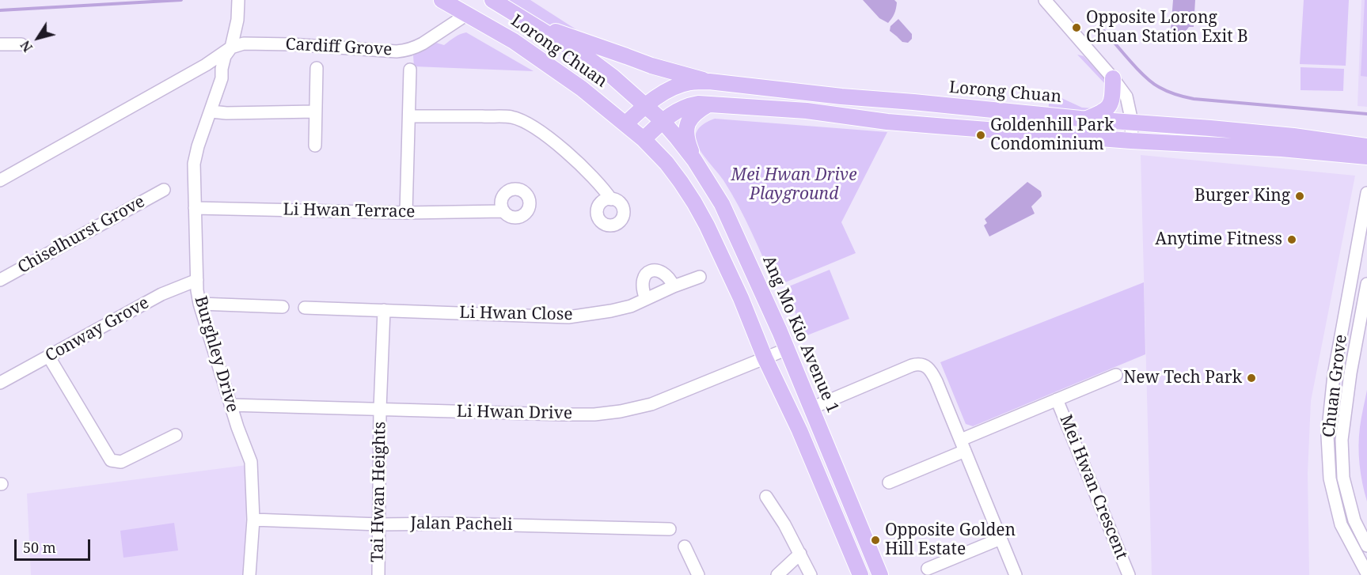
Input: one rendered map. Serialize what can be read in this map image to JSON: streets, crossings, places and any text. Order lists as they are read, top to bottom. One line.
{"streets":{"main road":["Lorong Chuan","Ang Mo Kio Avenue 1"],"street":["Cardiff Grove","Li Hwan Terrace","Chiselhurst Grove","Li Hwan Close","Conway Grove","Burghley Drive","Chuan Grove","Li Hwan Drive","Mei Hwan Crescent","Tai Hwan Heights","Jalan Pacheli"]},"crossings":[["Cardiff Grove","Lorong Chuan"],["Cardiff Grove","Burghley Drive"],["Lorong Chuan","Ang Mo Kio Avenue 1"],["Li Hwan Terrace","Burghley Drive"],["Conway Grove","Burghley Drive"],["Ang Mo Kio Avenue 1","Li Hwan Drive"],["Burghley Drive","Li Hwan Drive"],["Burghley Drive","Jalan Pacheli"],["Li Hwan Drive","Tai Hwan Heights"],["Tai Hwan Heights","Jalan Pacheli"]],"parks":["Mei Hwan Drive Playground"],"places":["Opposite Lorong Chuan Station Exit B","Goldenhill Park Condominium","Burger King","Anytime Fitness","New Tech Park","Opposite Golden Hill Estate"],"scale_bar":"50 m","north":"bottom left"}
